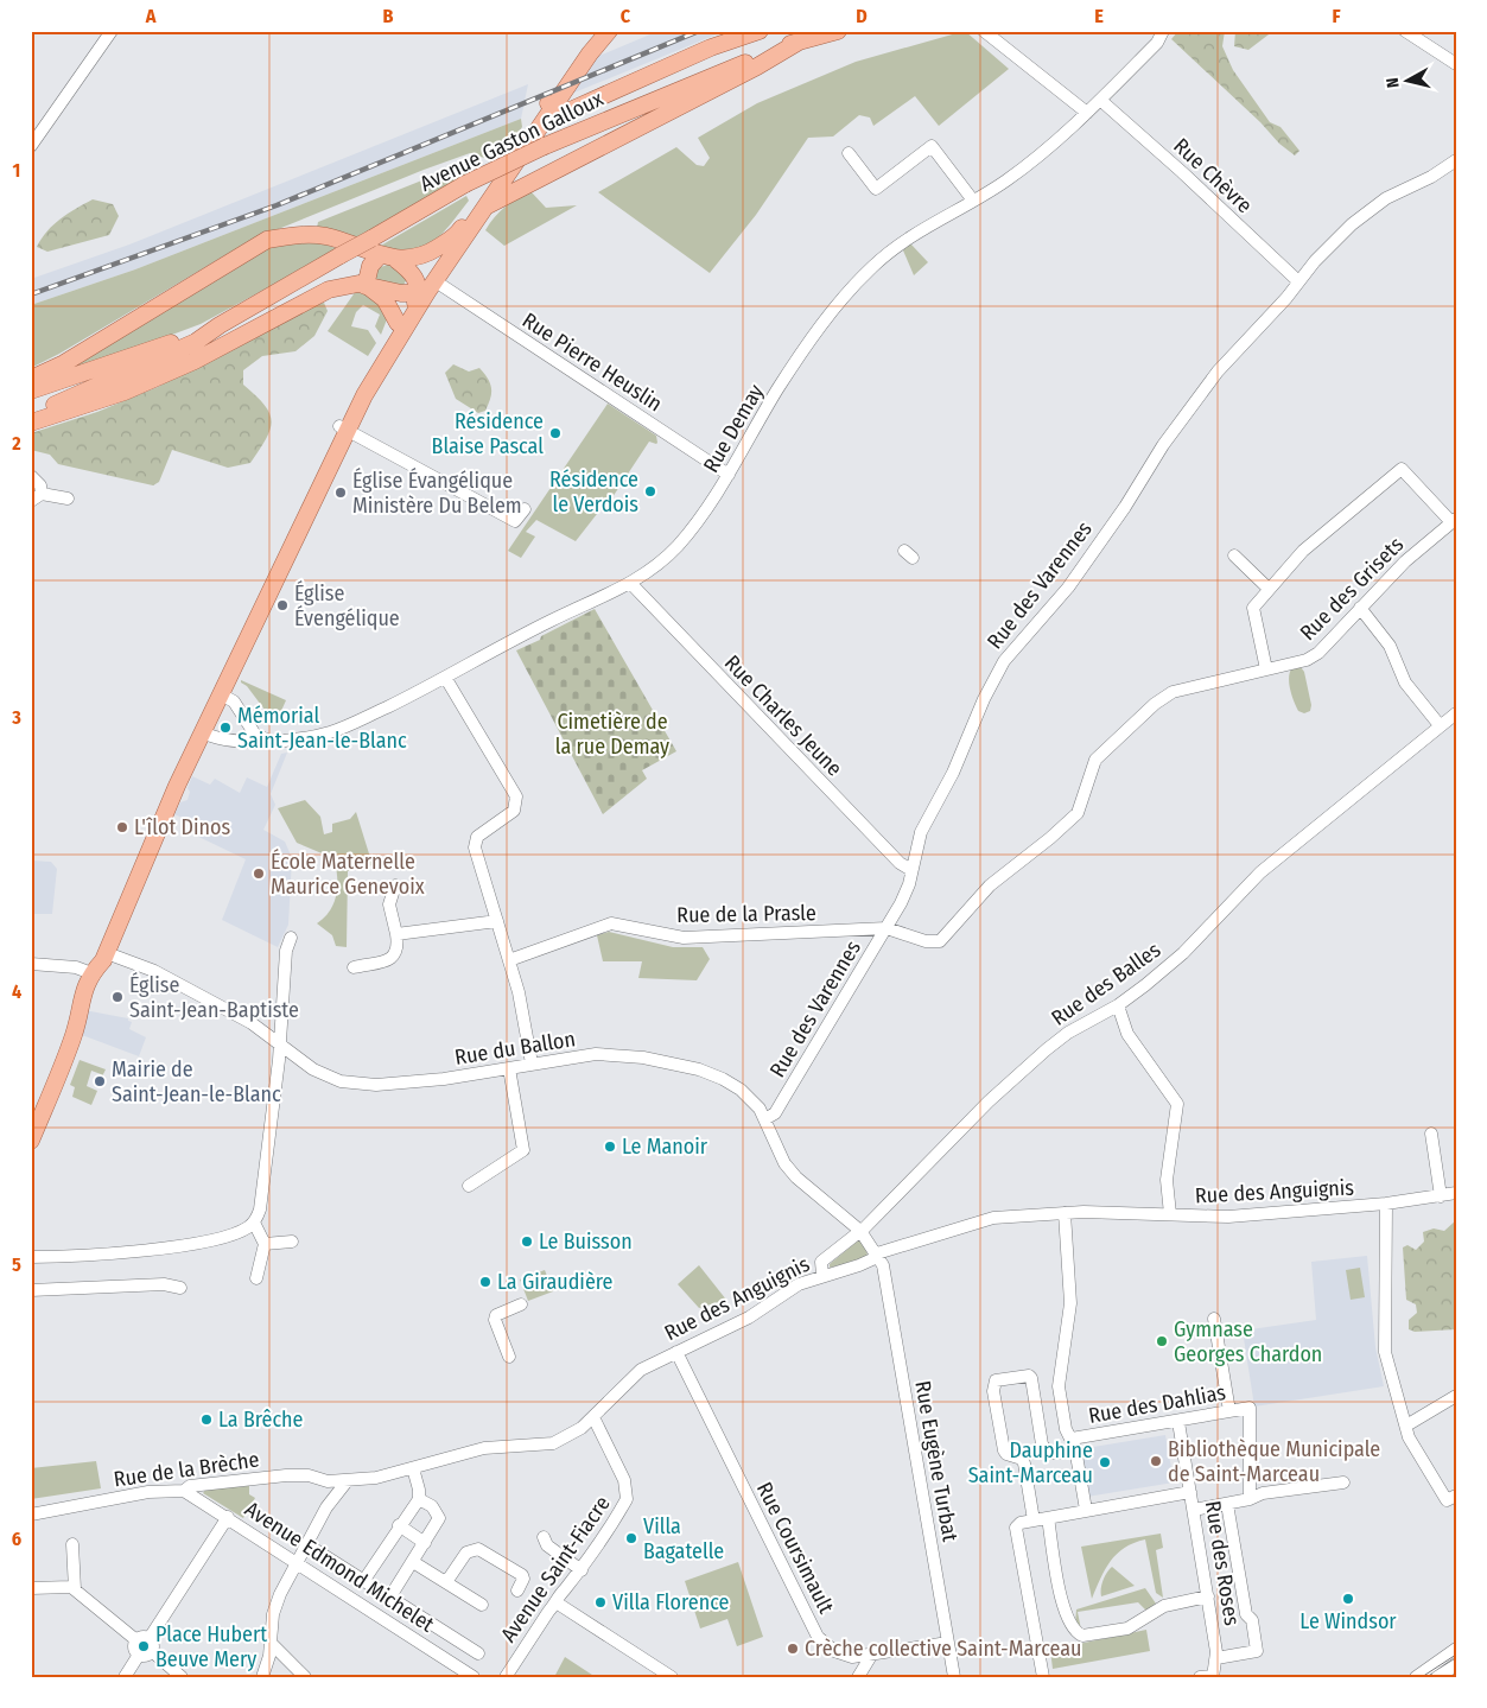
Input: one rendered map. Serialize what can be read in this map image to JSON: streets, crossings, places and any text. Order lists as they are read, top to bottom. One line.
{"streets":{"main road":["Avenue Gaston Galloux"],"street":["Rue Chèvre","Rue Pierre Heuslin","Rue Demay","Rue des Varennes","Rue des Grisets","Rue Charles Jeune","Rue de la Prasle","Rue des Balles","Rue du Ballon","Rue des Anguignis","Rue des Dahlias","Rue Eugène Turbat","Rue de la Brèche","Rue Coursimault","Rue des Roses","Avenue Edmond Michelet","Avenue Saint-Fiacre"]},"crossings":[["Rue Chèvre","Rue Demay"],["Rue Chèvre","Rue des Varennes"],["Rue Pierre Heuslin","Rue Demay"],["Rue Demay","Rue Charles Jeune"],["Rue des Varennes","Rue des Grisets"],["Rue des Varennes","Rue Charles Jeune"],["Rue des Varennes","Rue de la Prasle"],["Rue des Varennes","Rue du Ballon"],["Rue des Grisets","Rue de la Prasle"],["Rue des Balles","Rue du Ballon"],["Rue des Balles","Rue des Anguignis"],["Rue du Ballon","Rue des Anguignis"],["Rue du Ballon","Rue Eugène Turbat"],["Rue des Anguignis","Rue Eugène Turbat"],["Rue des Anguignis","Rue de la Brèche"],["Rue des Anguignis","Rue Coursimault"],["Rue des Anguignis","Avenue Saint-Fiacre"],["Rue des Dahlias","Rue des Roses"],["Rue Eugène Turbat","Rue Coursimault"],["Rue de la Brèche","Avenue Edmond Michelet"]],"parks":["Cimetière de la rue Demay"],"places":["Résidence Blaise Pascal","Résidence le Verdois","Église Évangélique Ministère Du Belem","Église Évengélique","Mémorial Saint-Jean-le-Blanc","L'îlot Dinos","École Maternelle Maurice Genevoix","Église Saint-Jean-Baptiste","Mairie de Saint-Jean-le-Blanc","Le Manoir","Le Buisson","La Giraudière","Gymnase Georges Chardon","La Brêche","Bibliothèque Municipale de Saint-Marceau","Dauphine Saint-Marceau","Villa Bagatelle","Le Windsor","Villa Florence","Place Hubert Beuve Mery","Crèche collective Saint-Marceau"],"north":"left","grid":{"columns":["A","B","C","D","E","F"],"rows":["1","2","3","4","5","6"]}}
